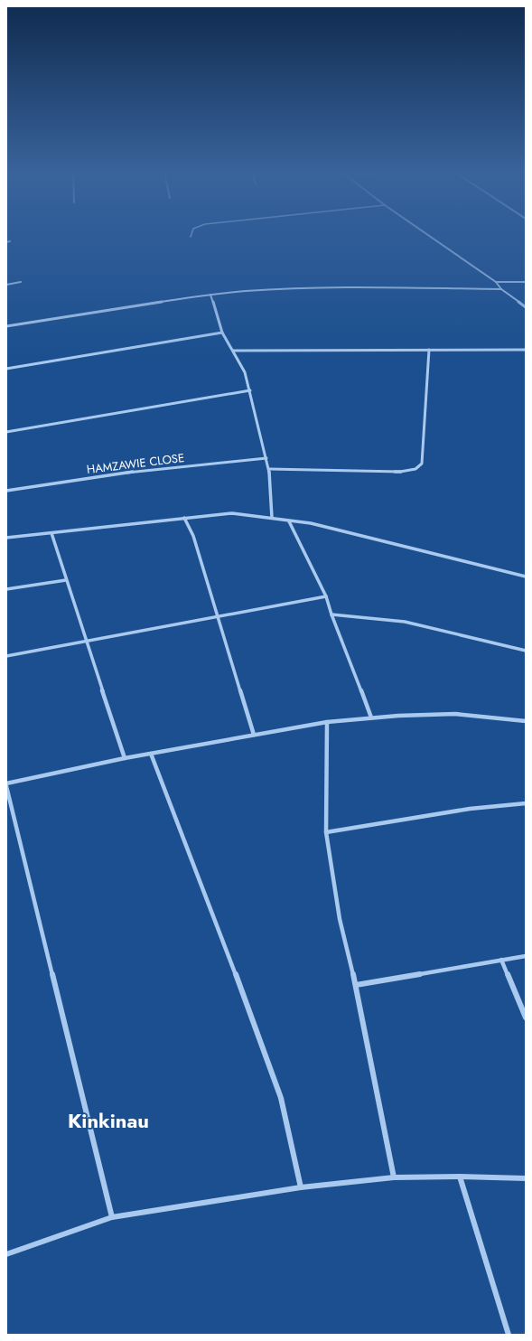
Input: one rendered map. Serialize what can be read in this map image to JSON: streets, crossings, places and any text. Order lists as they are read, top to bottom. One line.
{"streets":{"street":["HAMZAWIE CLOSE"]},"districts":["Kinkinau"]}
